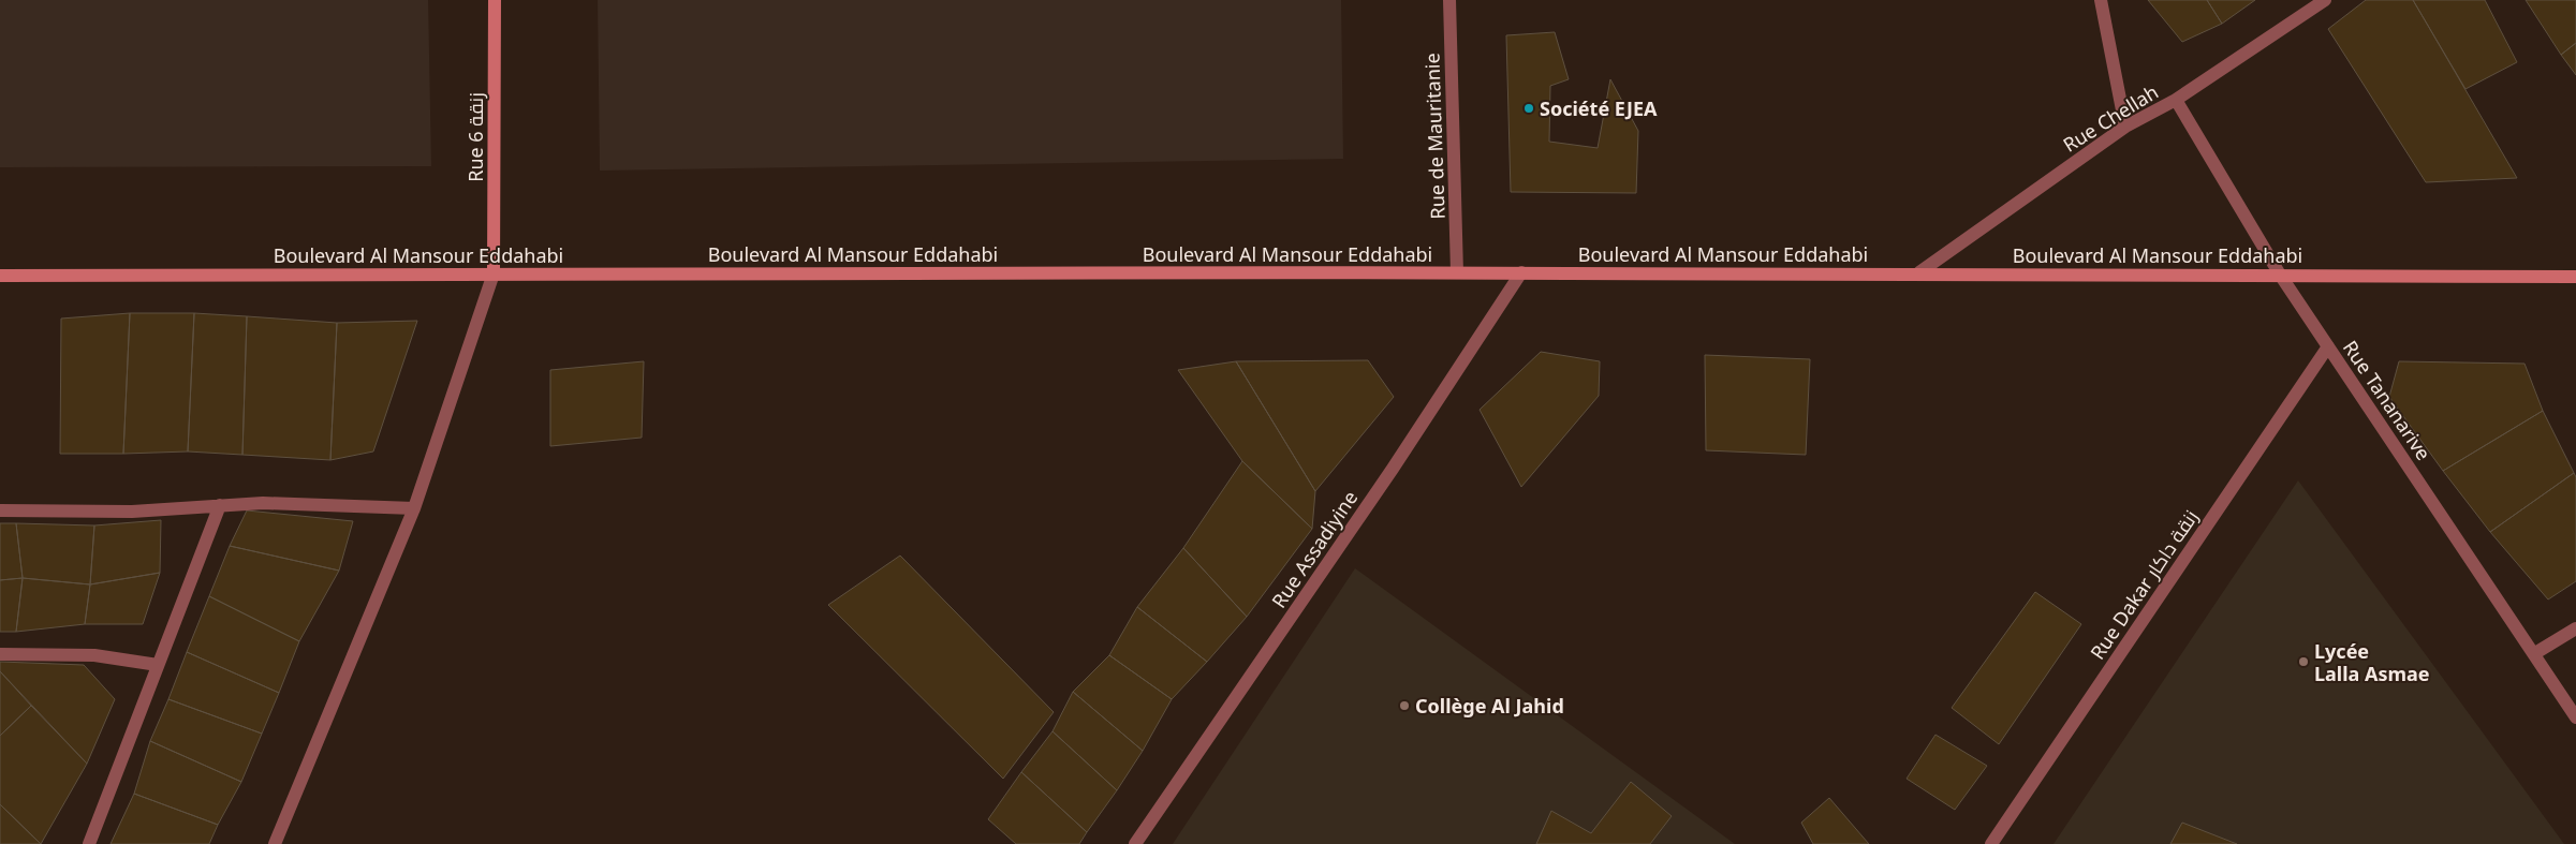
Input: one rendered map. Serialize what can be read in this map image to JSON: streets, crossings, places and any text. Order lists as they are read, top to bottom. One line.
{"streets":{"main road":["Rue 6 زنقة","Boulevard Al Mansour Eddahabi"],"street":["Rue Chellah","Rue de Mauritanie","Rue Tananarive","Rue Assadiyine","Rue Dakar زنقة داكار"]},"crossings":[["Rue Chellah","Boulevard Al Mansour Eddahabi"],["Rue Chellah","Rue Tananarive"],["Rue de Mauritanie","Boulevard Al Mansour Eddahabi"],["Rue 6 زنقة","Boulevard Al Mansour Eddahabi"],["Boulevard Al Mansour Eddahabi","Rue Tananarive"],["Boulevard Al Mansour Eddahabi","Rue Assadiyine"],["Rue Tananarive","Rue Dakar زنقة داكار"]],"places":["Société EJEA","Lycée Lalla Asmae","Collège Al Jahid"]}
